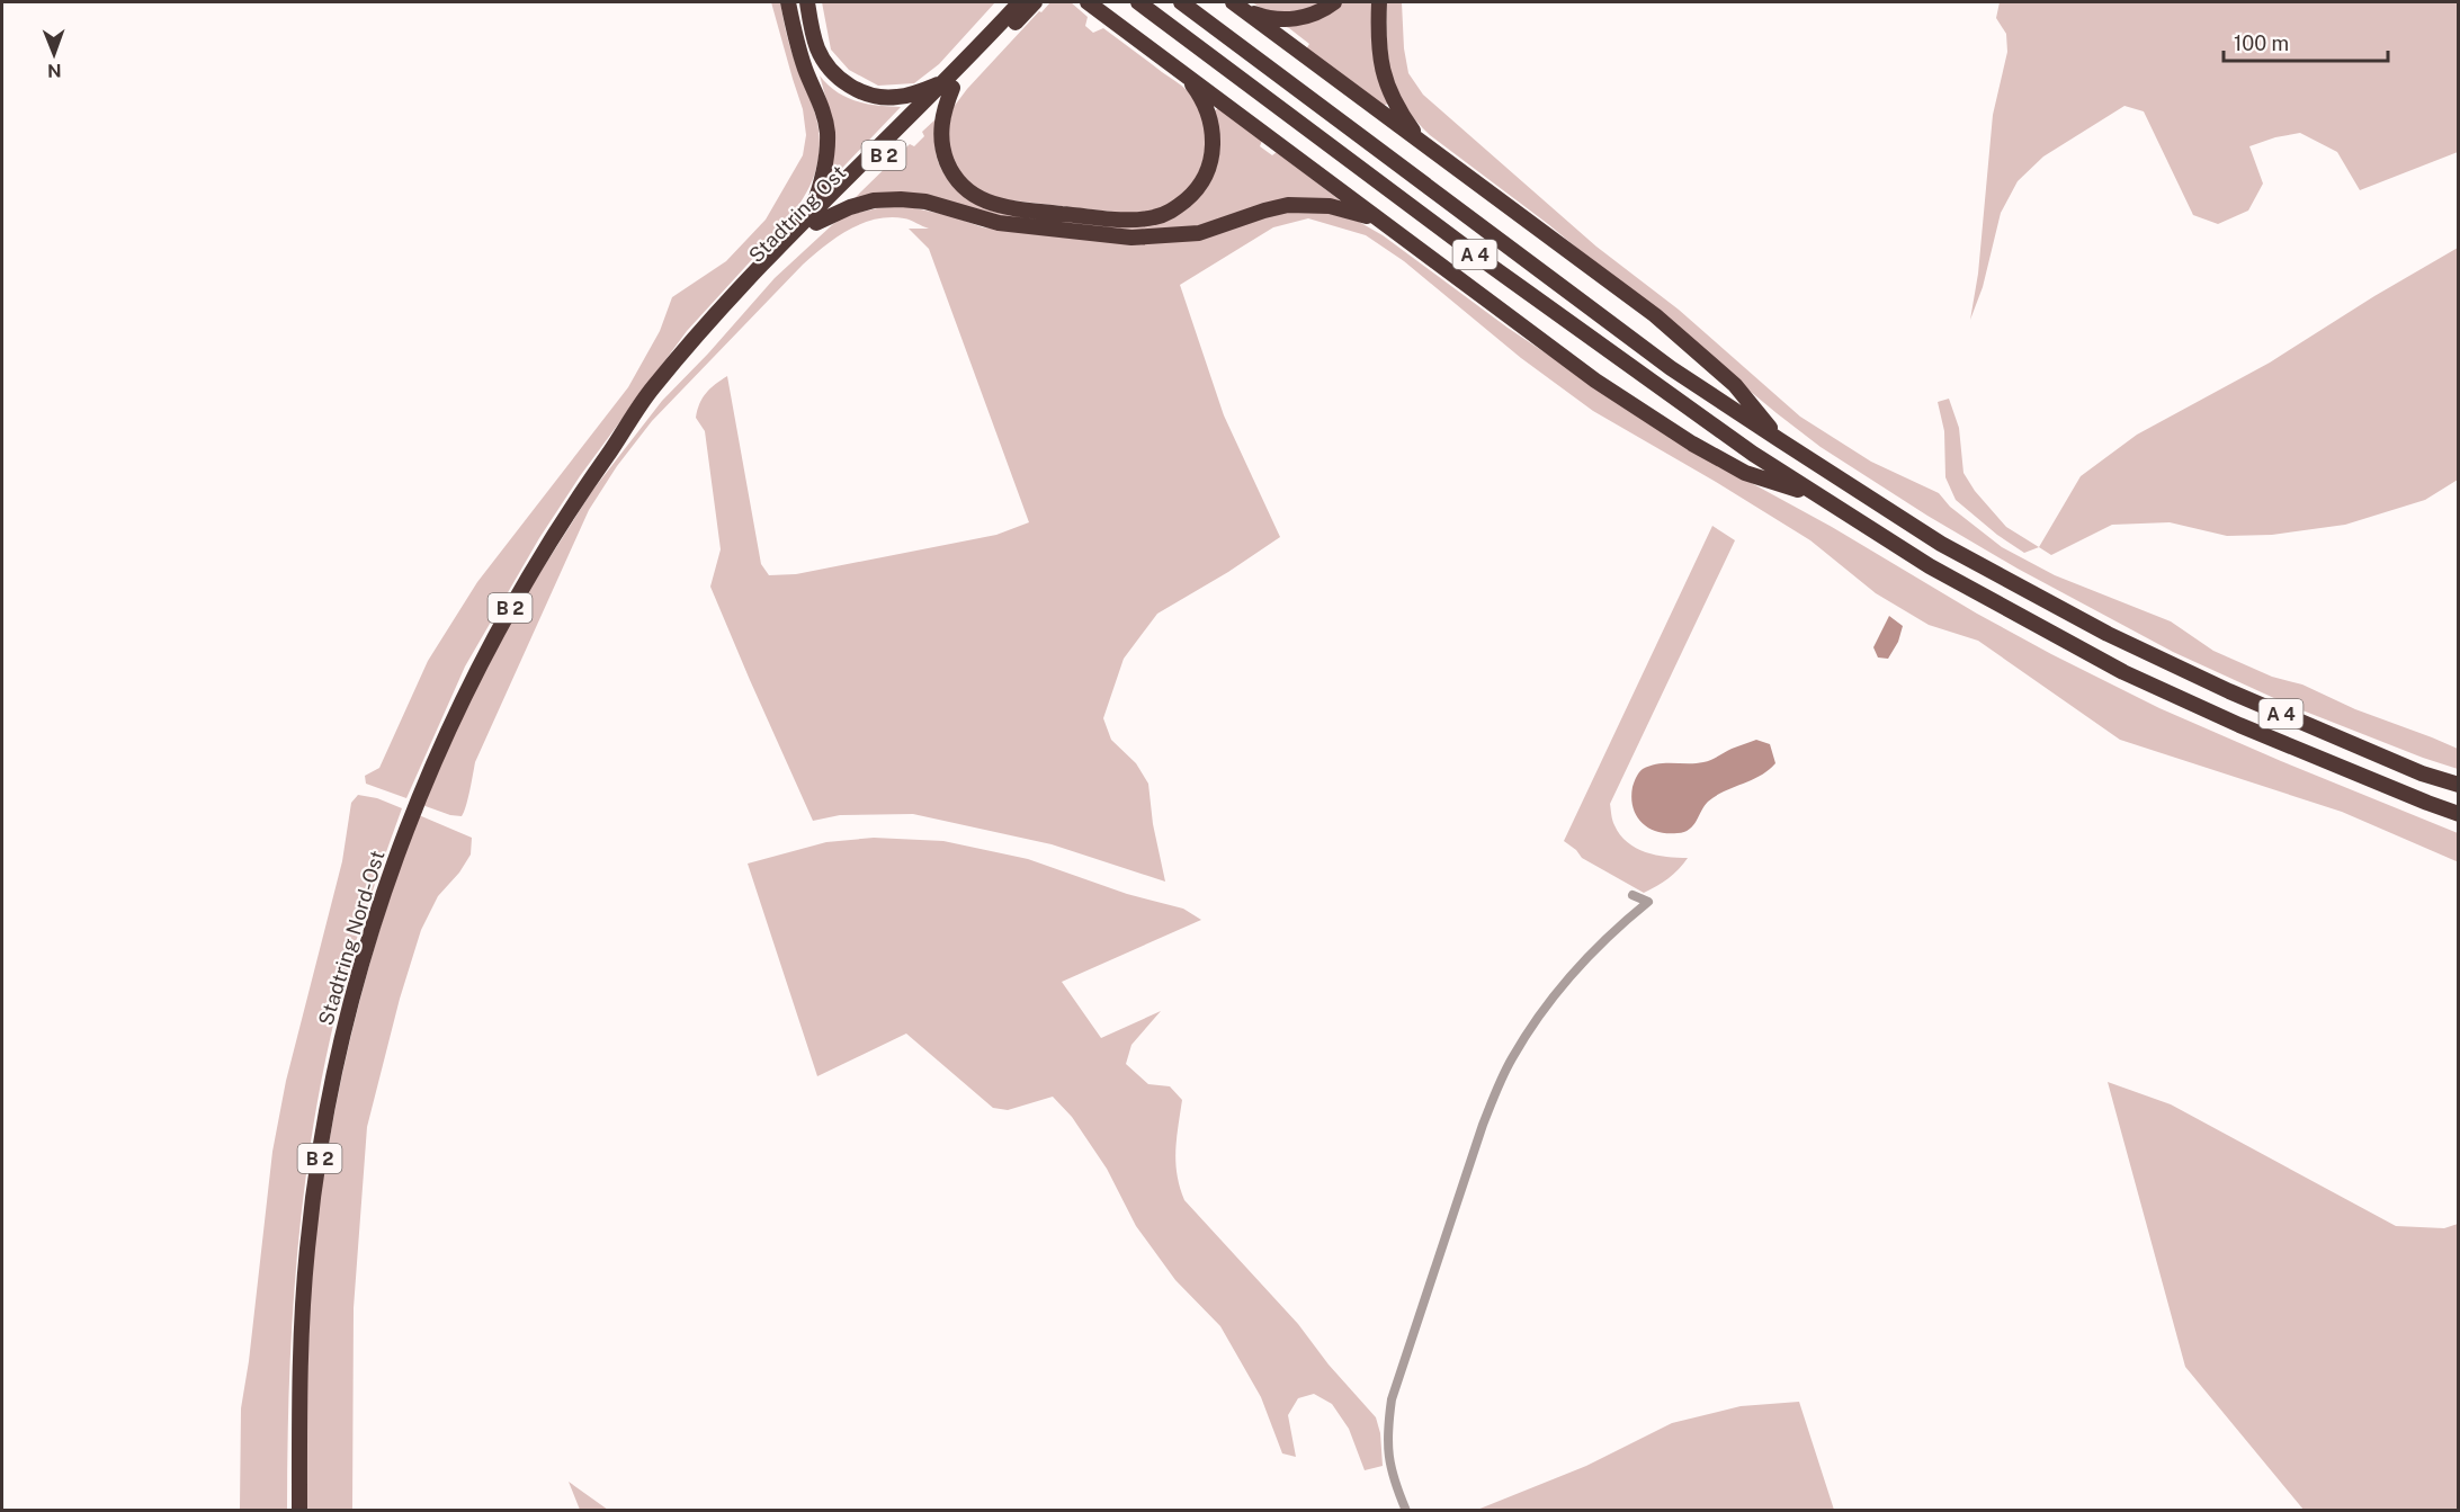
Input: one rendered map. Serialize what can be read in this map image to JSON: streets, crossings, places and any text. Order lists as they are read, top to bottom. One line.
{"streets":{"highway":["B 2","Stadtring Ost","A 4","Stadtring Nord-Ost"]},"crossings":[["B 2","Stadtring Ost"],["Stadtring Ost","Stadtring Nord-Ost"]],"scale_bar":"100 m","north":"bottom"}
